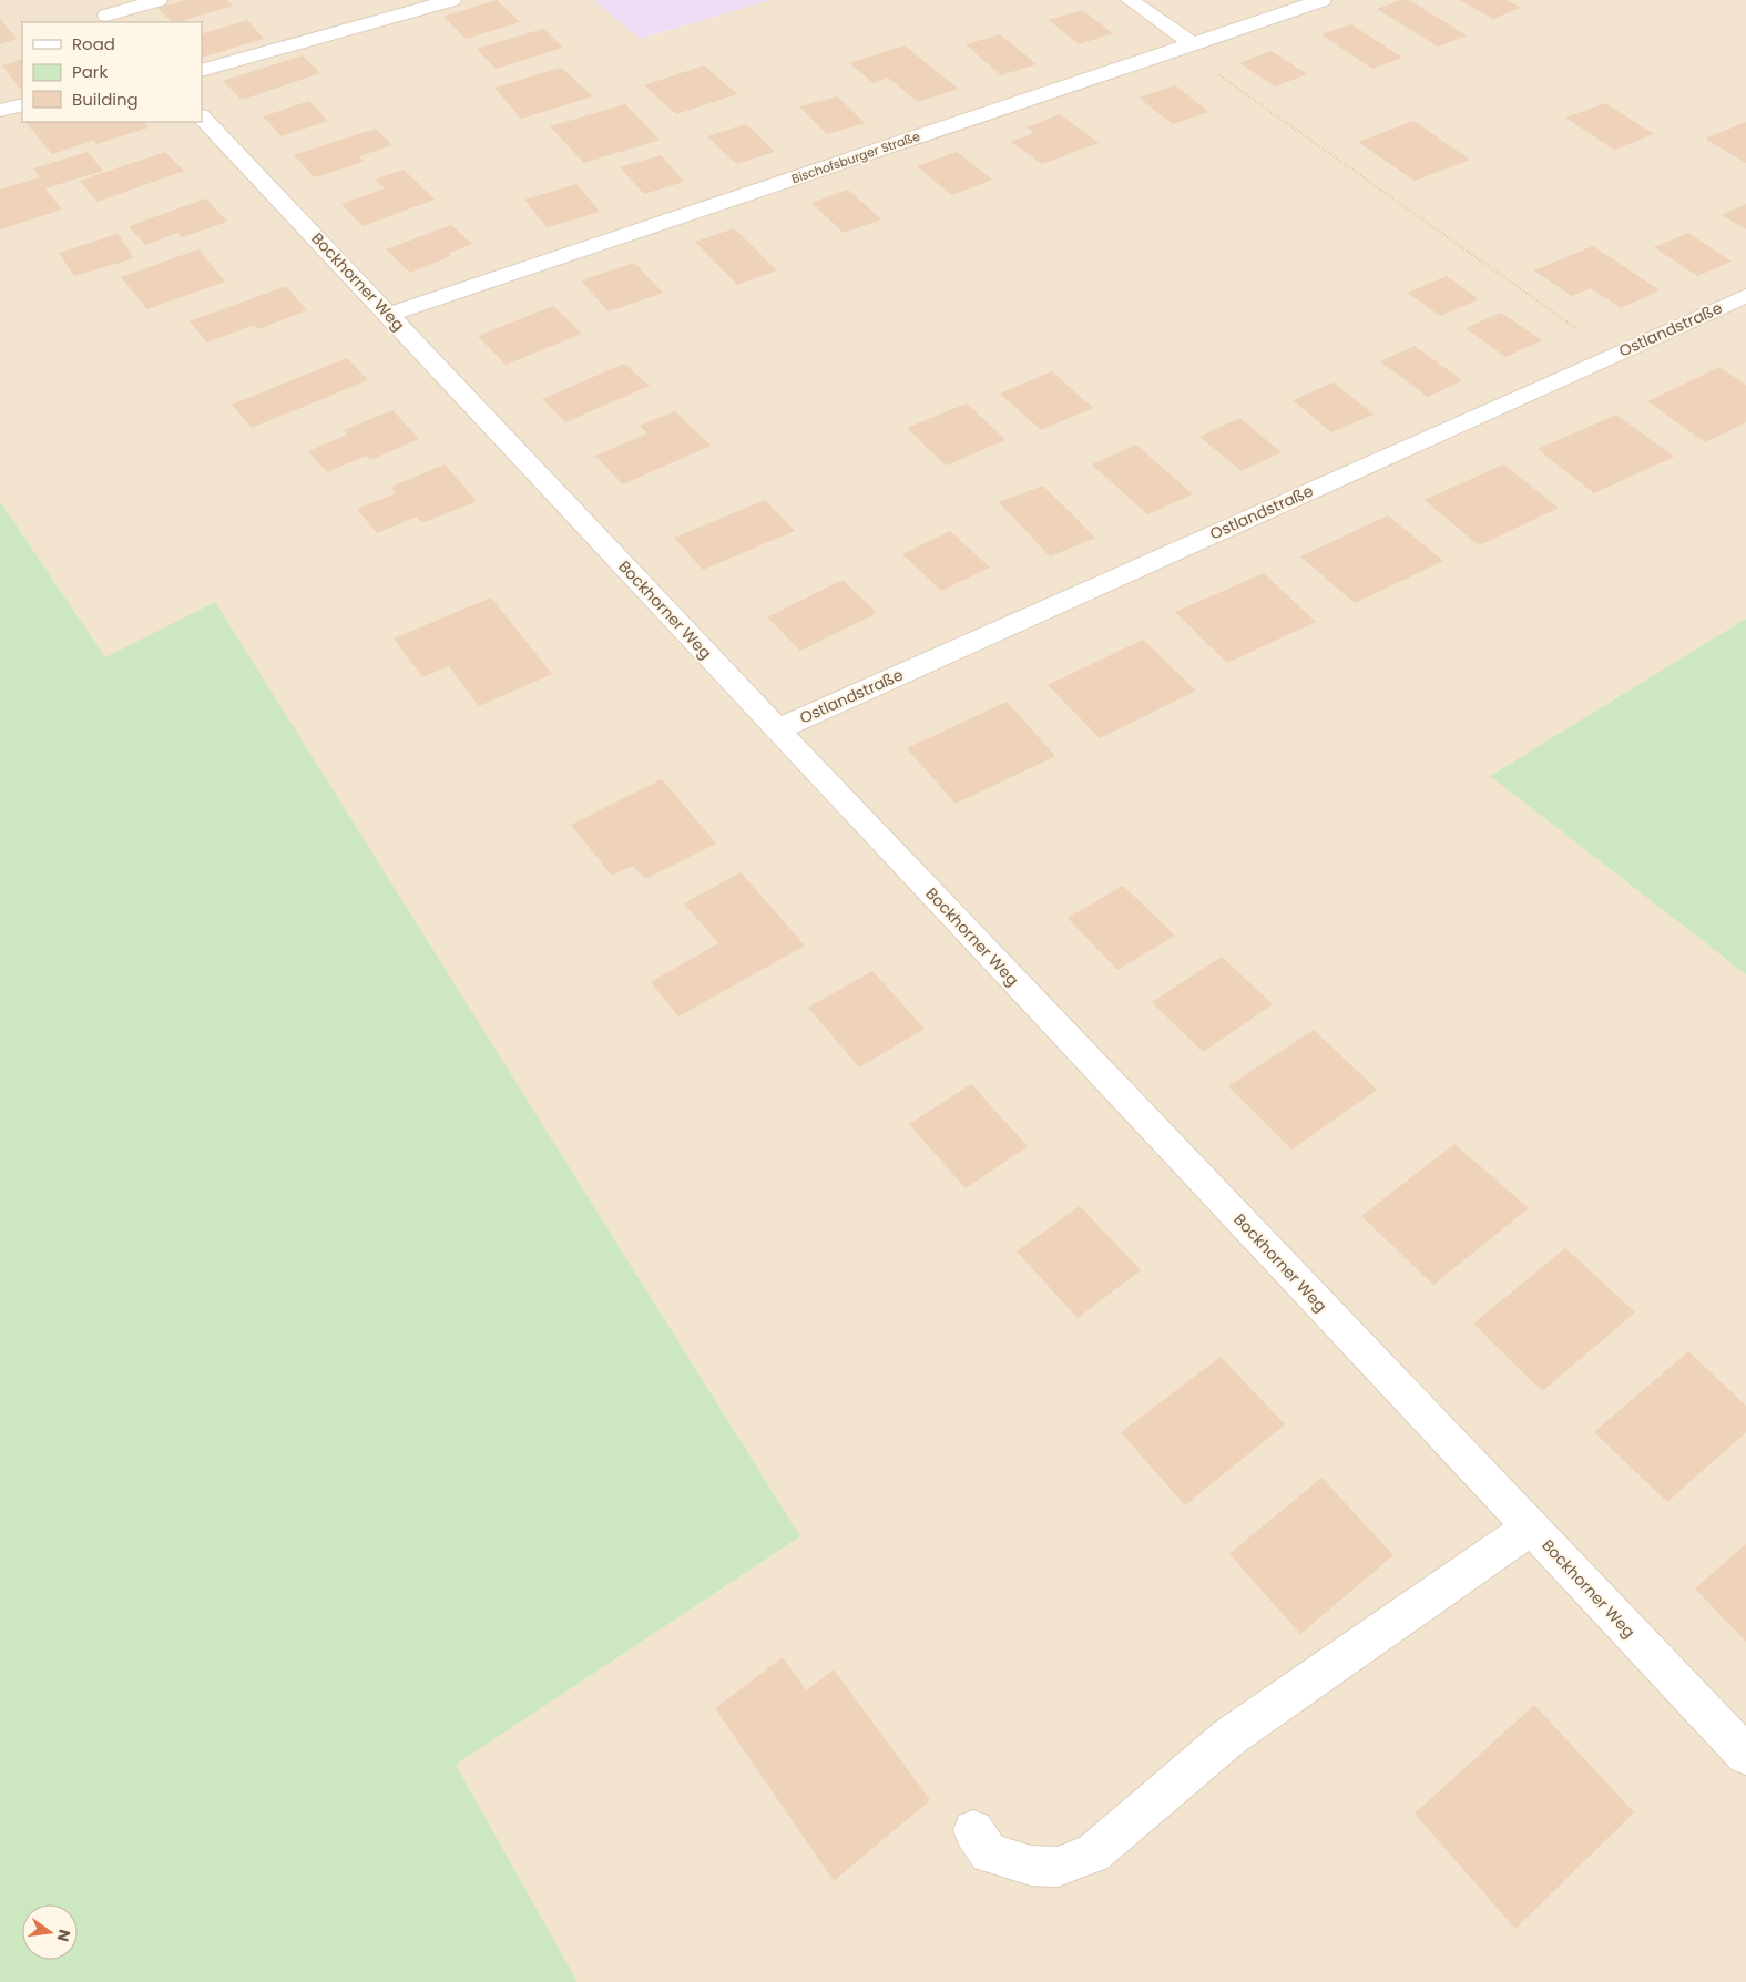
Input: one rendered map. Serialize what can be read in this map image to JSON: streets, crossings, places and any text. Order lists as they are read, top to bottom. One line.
{"streets":{"street":["Bischofsburger Straße","Bockhorner Weg","Ostlandstraße"]},"crossings":[["Bischofsburger Straße","Bockhorner Weg"],["Bockhorner Weg","Ostlandstraße"]],"legend":["Road","Park","Building"],"north":"right"}
